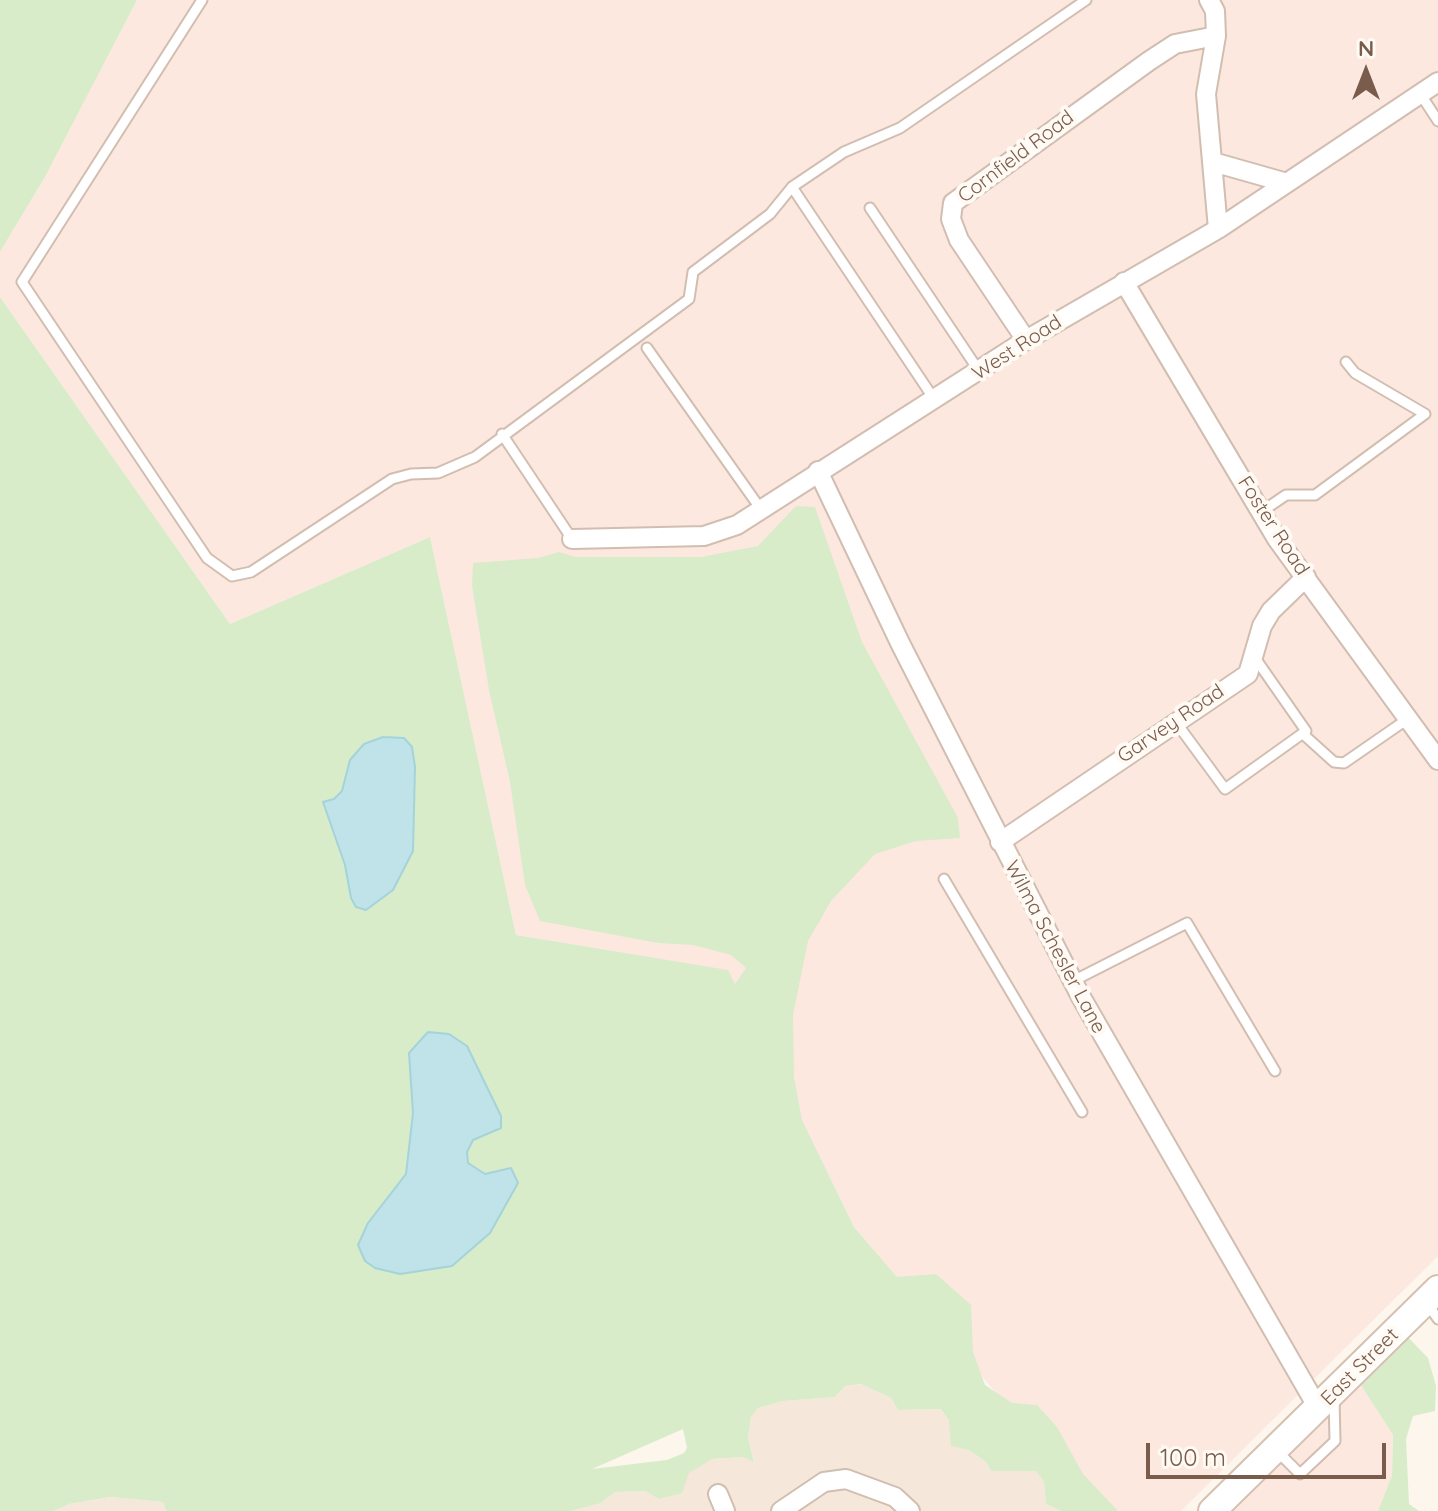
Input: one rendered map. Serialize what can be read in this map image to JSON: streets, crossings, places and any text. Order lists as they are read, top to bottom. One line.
{"streets":{"main road":["East Street"],"street":["Cornfield Road","West Road","Foster Road","Garvey Road","Wilma Schesler Lane"]},"crossings":[["Cornfield Road","West Road"],["West Road","Foster Road"],["West Road","Wilma Schesler Lane"],["Foster Road","Garvey Road"],["Garvey Road","Wilma Schesler Lane"],["Wilma Schesler Lane","East Street"]],"scale_bar":"100 m","north":"top"}
